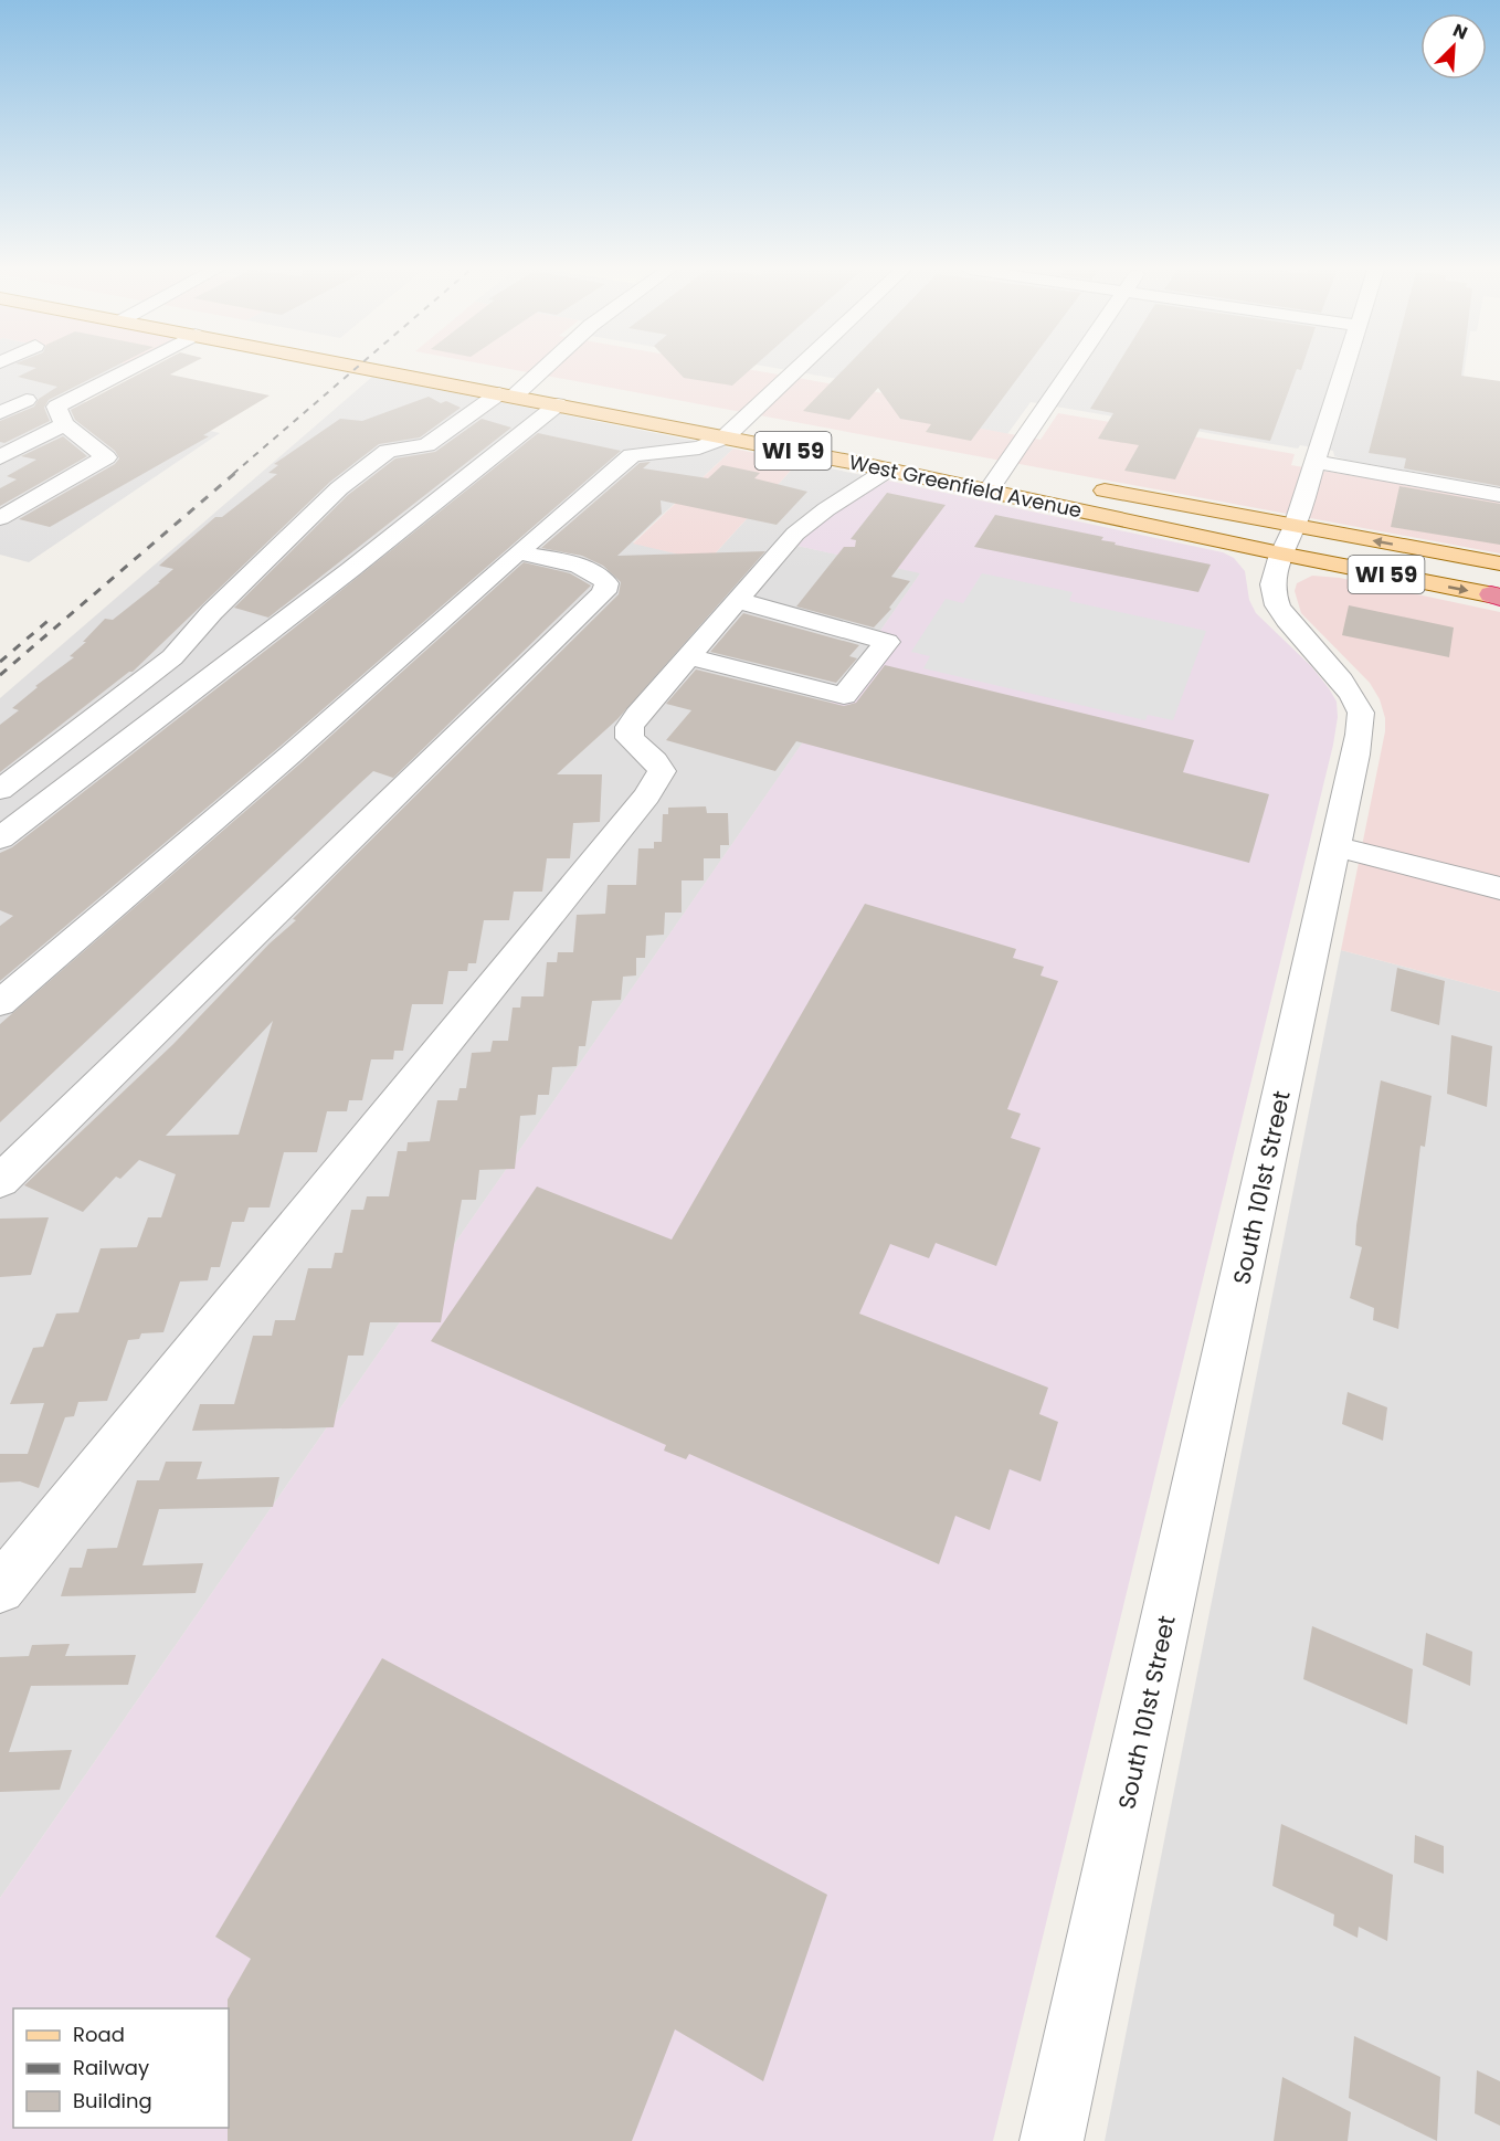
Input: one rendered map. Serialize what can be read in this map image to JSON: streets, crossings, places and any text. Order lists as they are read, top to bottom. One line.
{"streets":{"main road":["WI 59","West Greenfield Avenue"],"street":["South 101st Street"]},"crossings":[["West Greenfield Avenue","South 101st Street"]],"legend":["Road","Railway","Building"],"north":"top right"}
